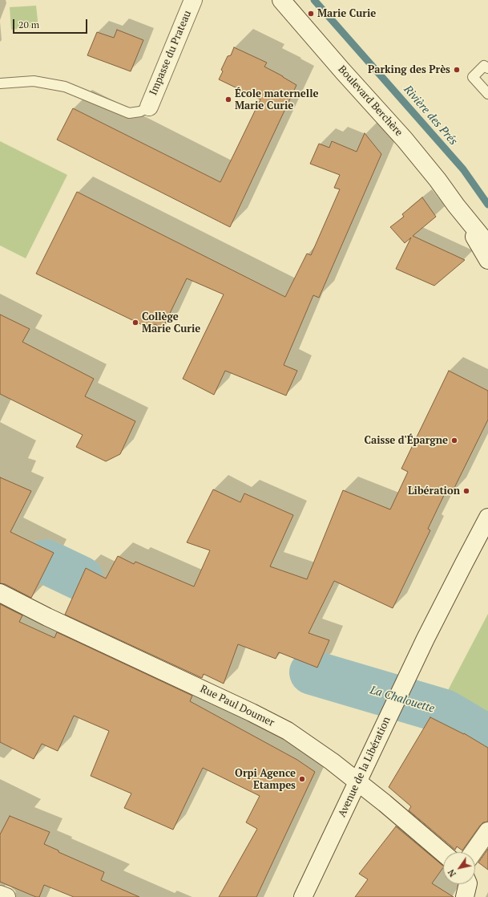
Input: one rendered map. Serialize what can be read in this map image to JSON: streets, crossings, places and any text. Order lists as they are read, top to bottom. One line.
{"streets":{"main road":["Impasse du Prateau","Boulevard Berchère","Rue Paul Doumer","Avenue de la Libération"]},"crossings":[["Rue Paul Doumer","Avenue de la Libération"]],"water":["Rivière des Prés","La Chalouette"],"places":["Marie Curie","Parking des Près","École maternelle Marie Curie","Collège Marie Curie","Caisse d'Épargne","Libération","Orpi Agence Etampes"],"scale_bar":"20 m","north":"bottom left"}
